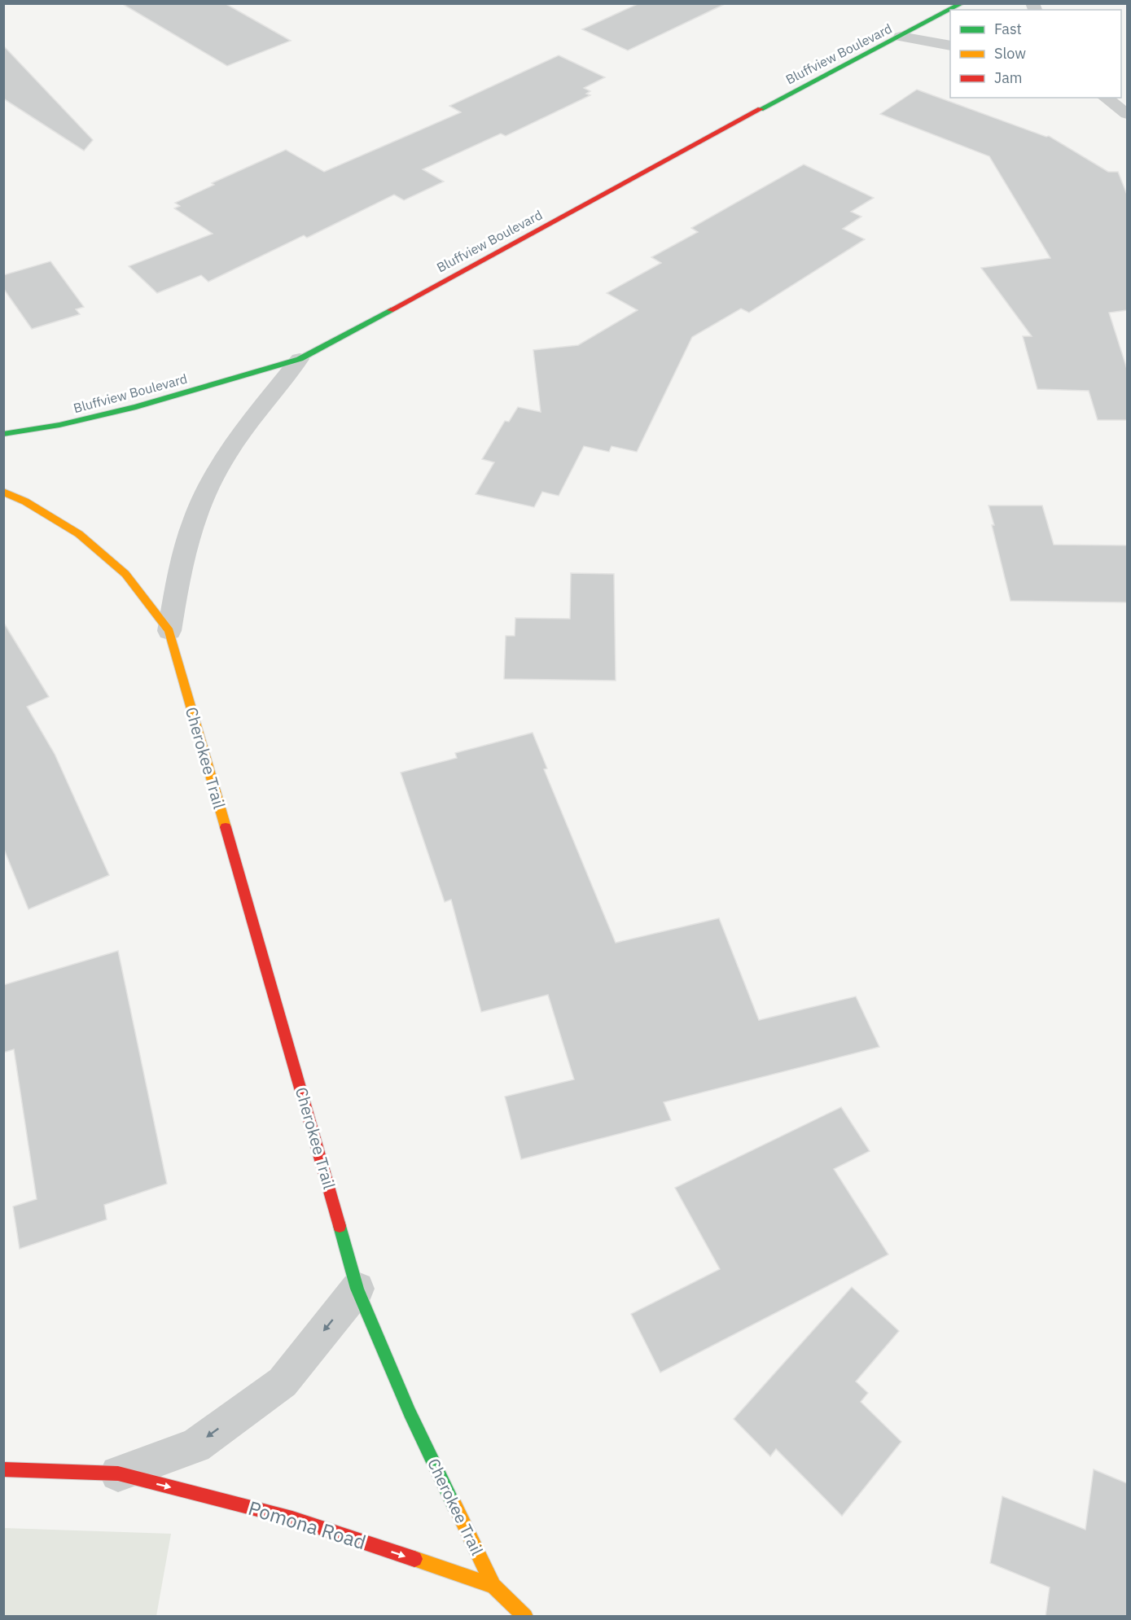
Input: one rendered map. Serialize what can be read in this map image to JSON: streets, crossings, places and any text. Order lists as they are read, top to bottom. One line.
{"streets":{"street":["Bluffview Boulevard","Cherokee Trail","Pomona Road"]},"crossings":[["Bluffview Boulevard","Cherokee Trail"],["Cherokee Trail","Pomona Road"]],"legend":["Fast","Slow","Jam"]}
